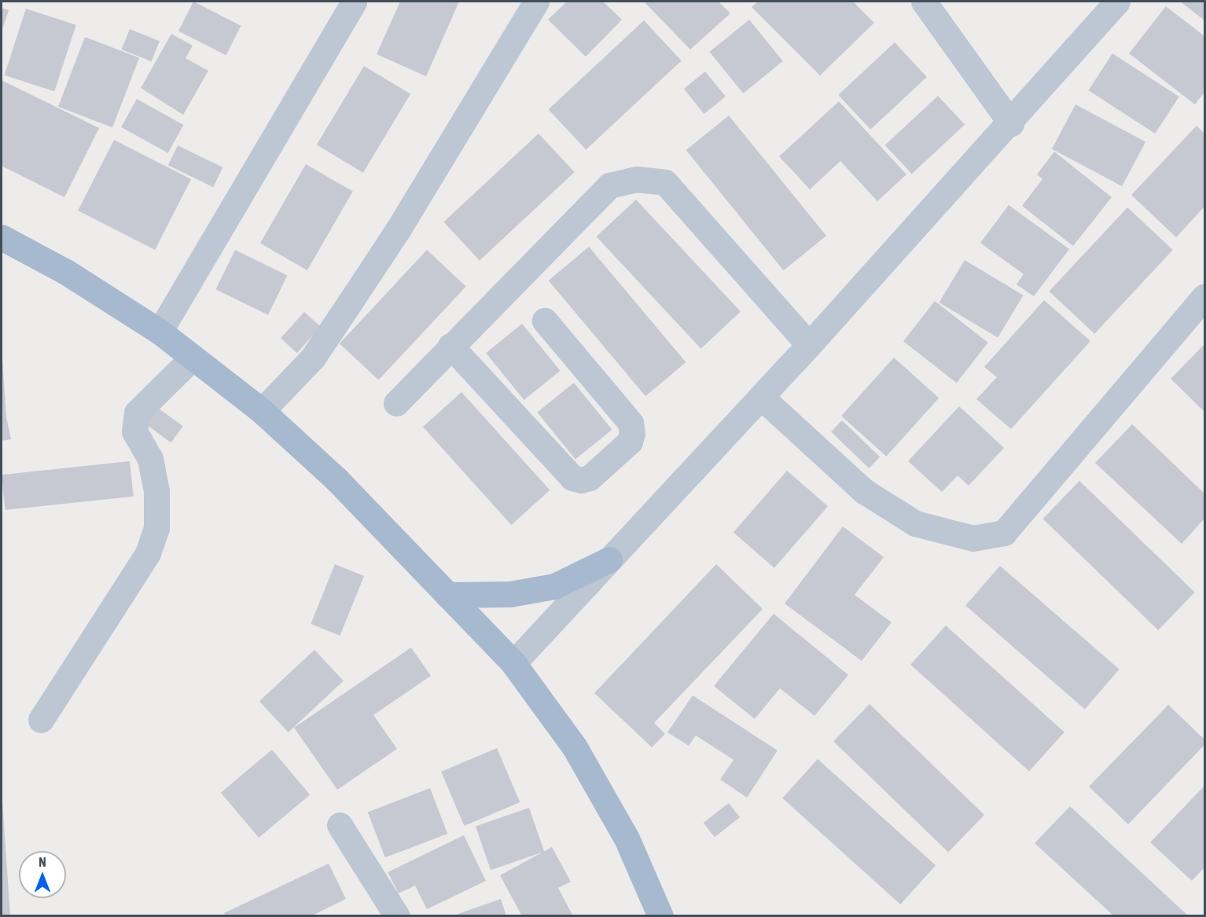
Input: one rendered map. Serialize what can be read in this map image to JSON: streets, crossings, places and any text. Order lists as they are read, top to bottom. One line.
{"north":"top"}
